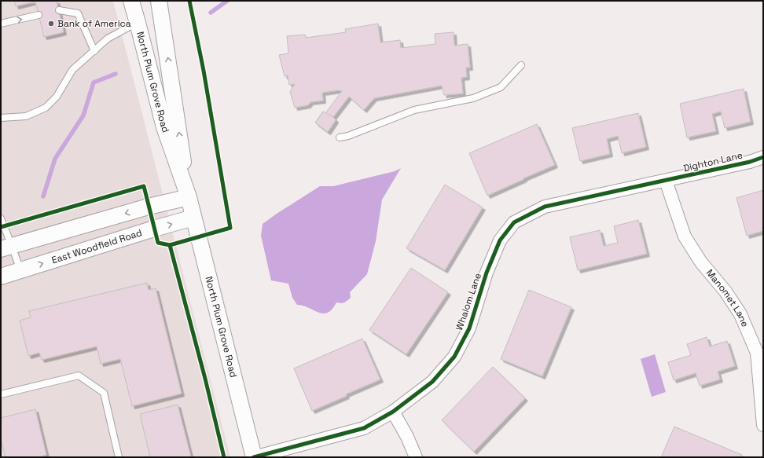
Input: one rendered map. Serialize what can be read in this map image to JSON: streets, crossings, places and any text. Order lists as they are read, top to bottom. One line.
{"streets":{"street":["North Plum Grove Road","Dighton Lane","East Woodfield Road","Manomet Lane","Whalom Lane"]},"crossings":[["North Plum Grove Road","East Woodfield Road"],["North Plum Grove Road","Whalom Lane"],["Dighton Lane","Manomet Lane"],["Dighton Lane","Whalom Lane"],["Manomet Lane","Whalom Lane"]],"places":["Bank of America"]}
